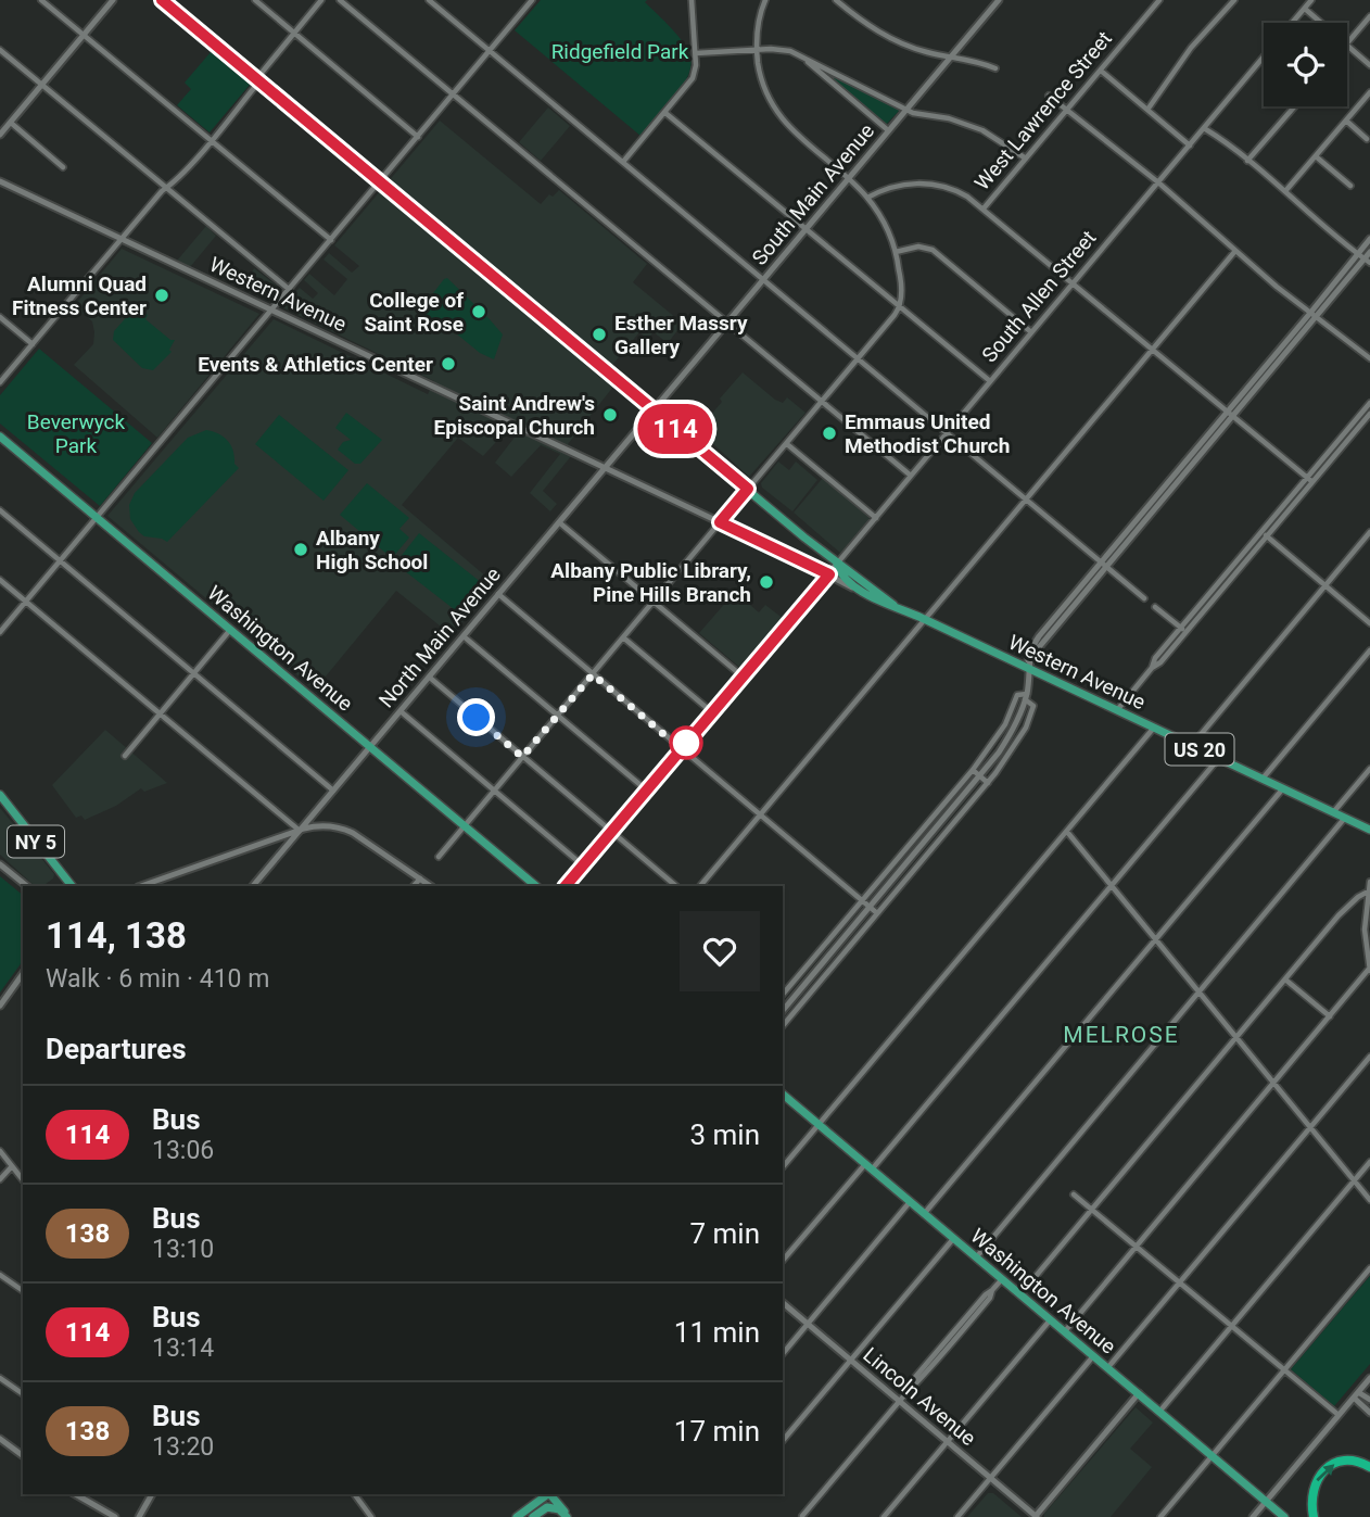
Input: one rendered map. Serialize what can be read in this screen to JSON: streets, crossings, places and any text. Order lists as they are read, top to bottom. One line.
{"streets":{"main road":["Western Avenue","Washington Avenue","US 20","NY 5"],"street":["West Lawrence Street","South Main Avenue","South Allen Street","North Main Avenue","Lincoln Avenue"]},"crossings":[["South Main Avenue","North Main Avenue"],["South Main Avenue","US 20"],["Western Avenue","South Allen Street"],["Western Avenue","North Main Avenue"],["Western Avenue","US 20"],["South Allen Street","US 20"],["North Main Avenue","Washington Avenue"],["North Main Avenue","US 20"]],"districts":["MELROSE"],"parks":["Ridgefield Park","Beverwyck Park"],"places":["Alumni Quad Fitness Center","College of Saint Rose","Esther Massry Gallery","Events & Athletics Center","Saint Andrew's Episcopal Church","Emmaus United Methodist Church","Albany High School","Albany Public Library, Pine Hills Branch"],"lines":["bus line 114"],"page":{"on_map":"114","heading":[["114, 138","Walk · 6 min · 410 m"],"Departures"],"list":[{"mark":"114","name":"Bus","note":"13:06","value":"3 min"},{"mark":"138","name":"Bus","note":"13:10","value":"7 min"},{"mark":"114","name":"Bus","note":"13:14","value":"11 min"},{"mark":"138","name":"Bus","note":"13:20","value":"17 min"}]}}
